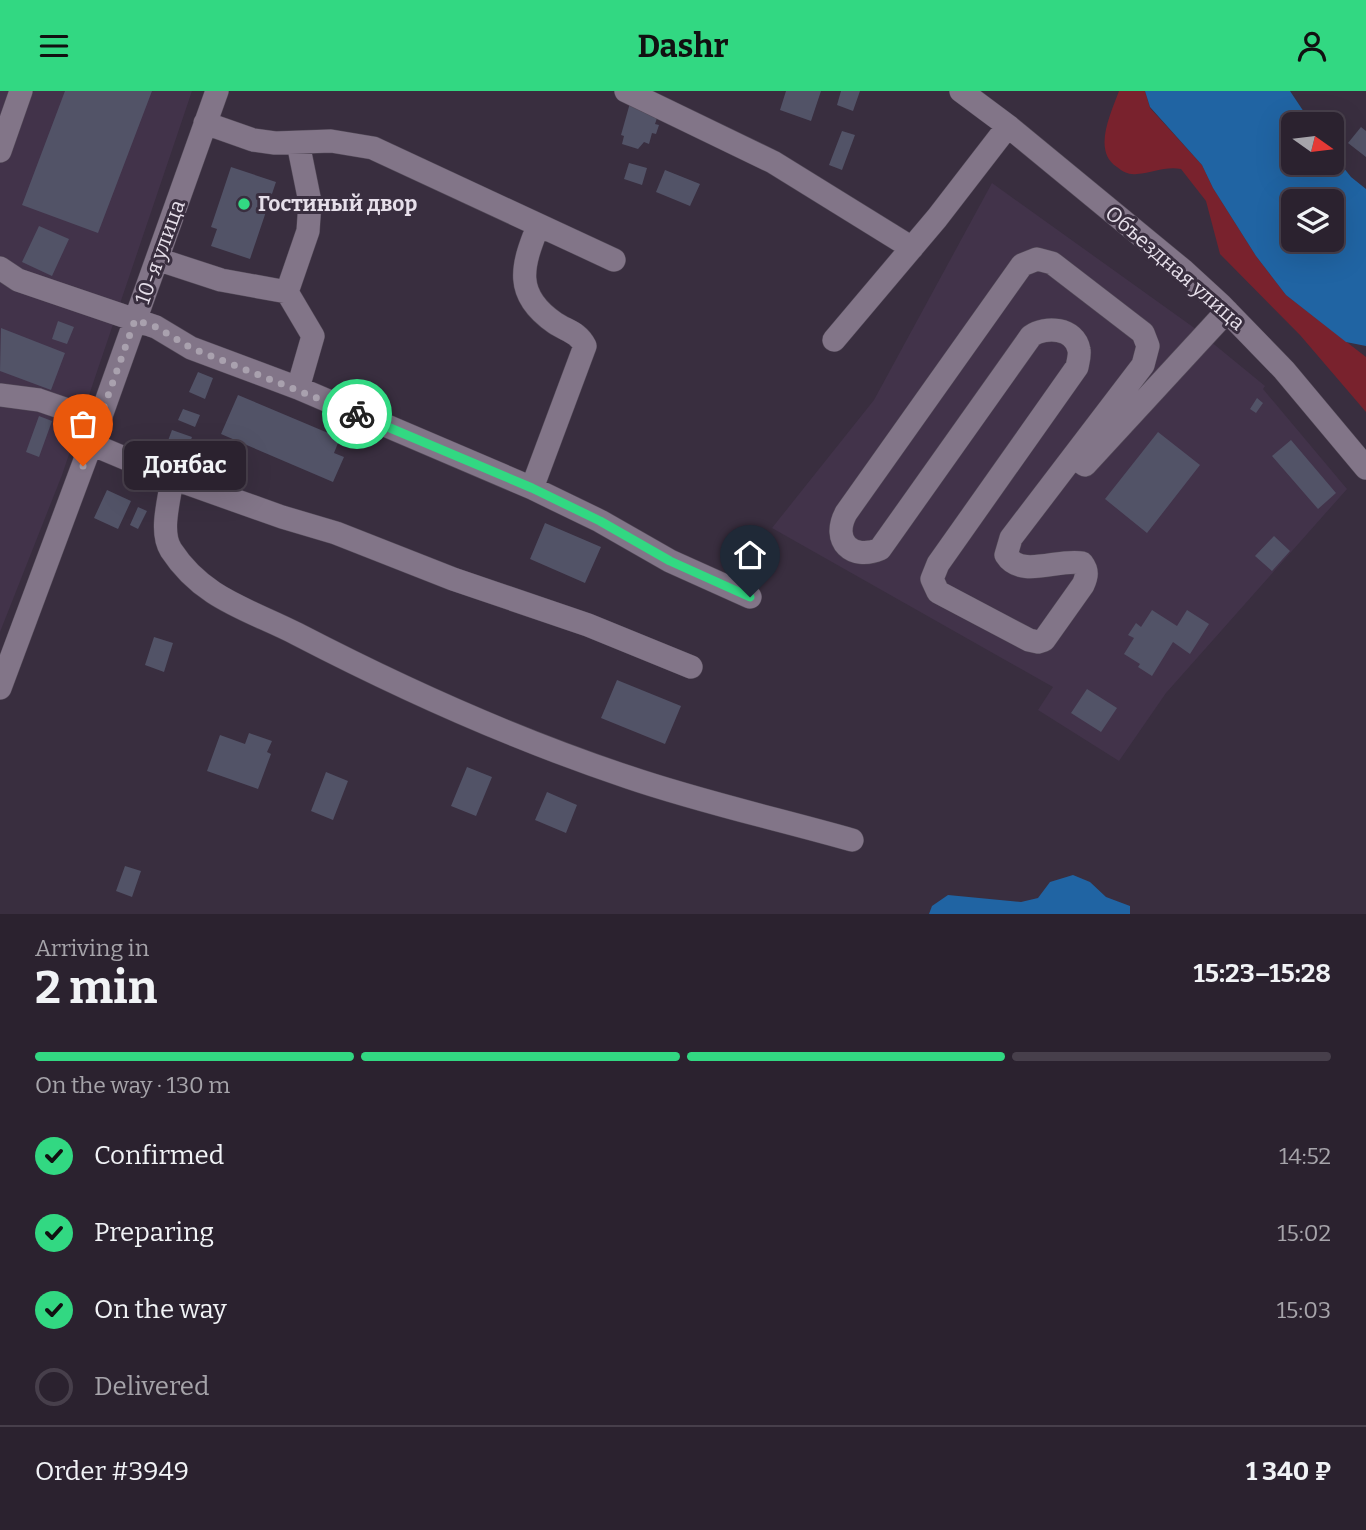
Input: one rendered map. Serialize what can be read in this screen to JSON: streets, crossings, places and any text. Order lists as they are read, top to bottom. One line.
{"streets":{"street":["10-я улица","Объездная улица"]},"places":["Гостиный двор","Донбас"],"north":"right","page":{"header":"Dashr","bubble":"Донбас","heading":["2 min","Arriving in","15:23–15:28"],"panel":["Order #3949","1 340 ₽"],"bar":"On the way · 130 m","list":[["Confirmed","14:52"],["Preparing","15:02"],["On the way","15:03"],"Delivered"]}}
